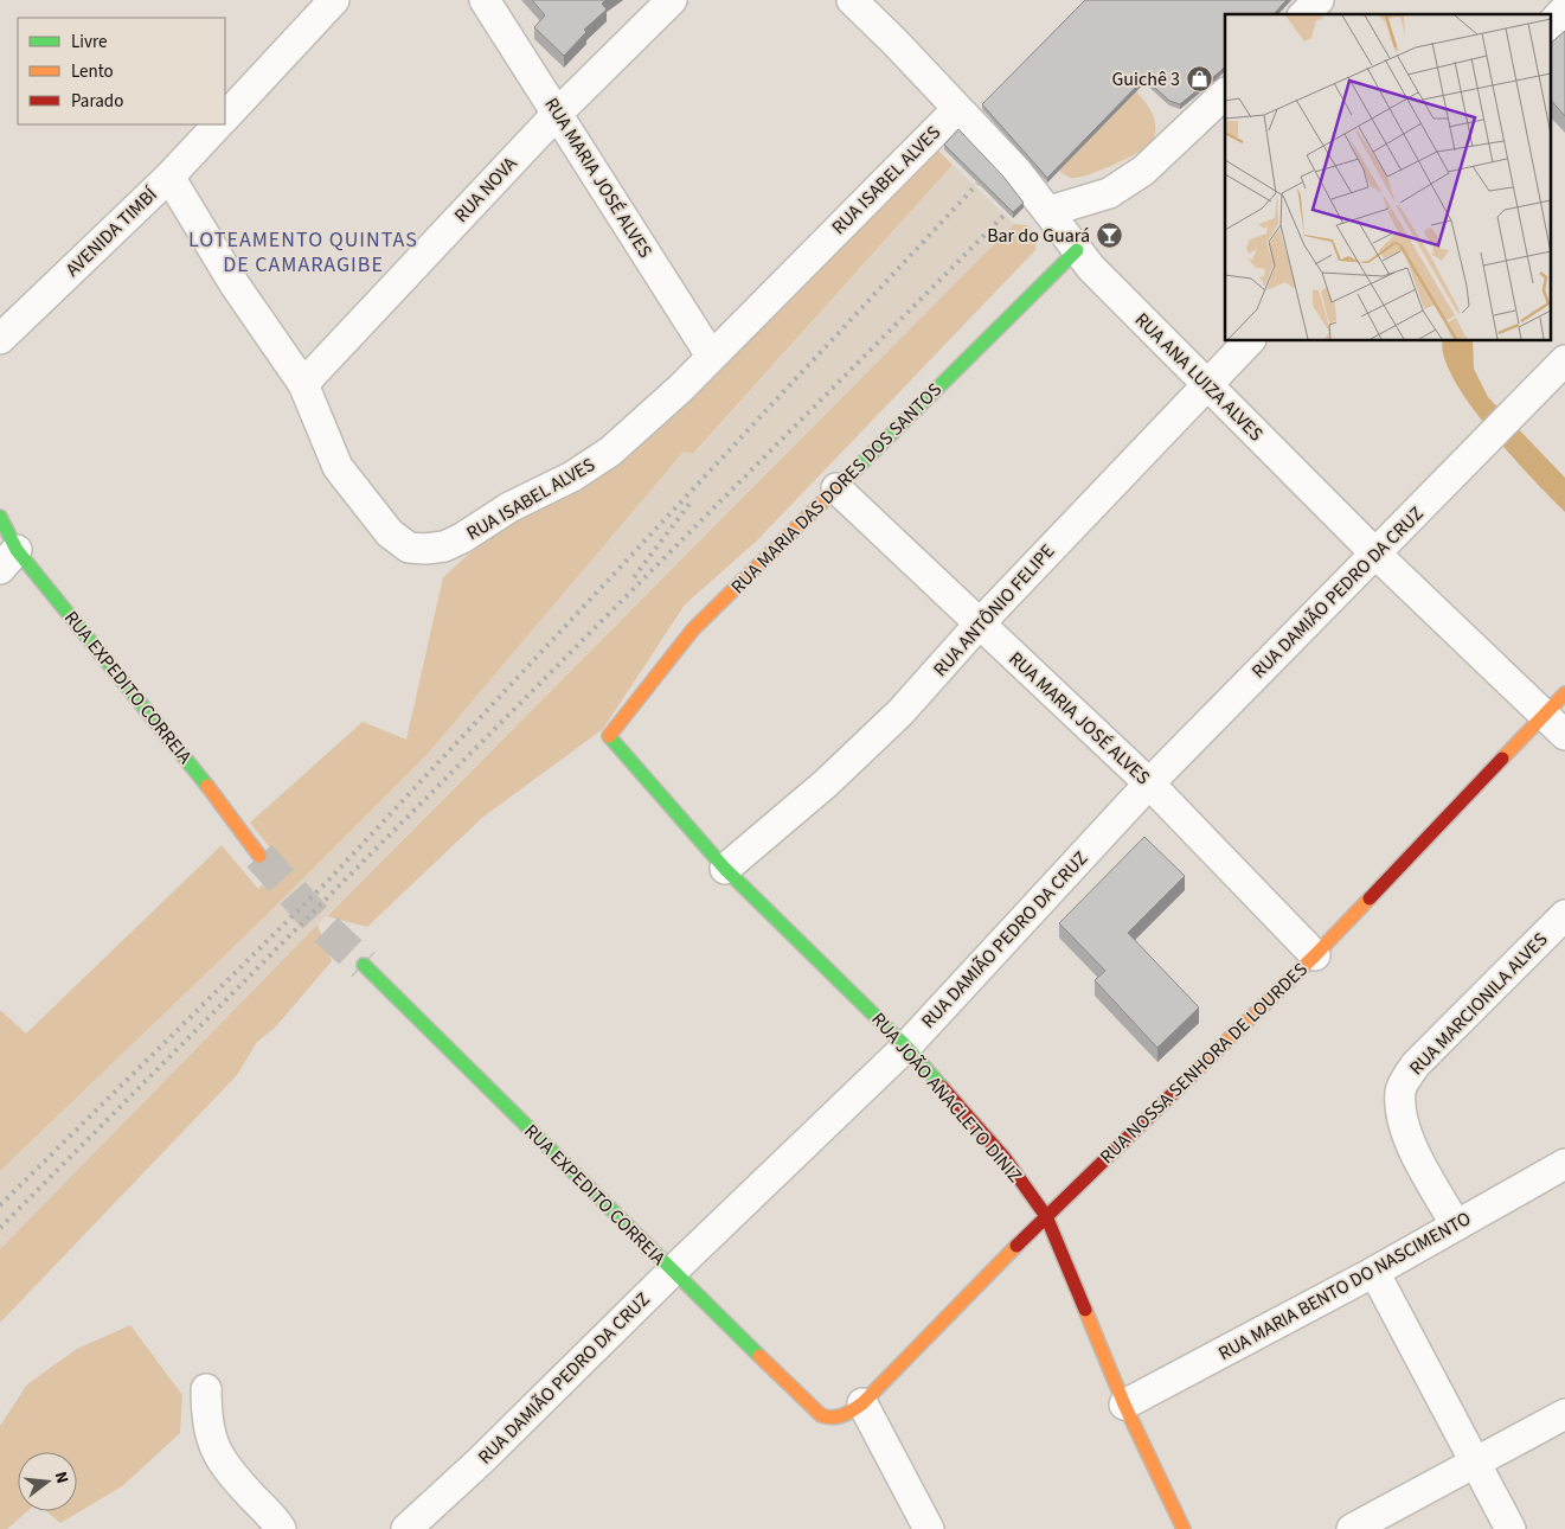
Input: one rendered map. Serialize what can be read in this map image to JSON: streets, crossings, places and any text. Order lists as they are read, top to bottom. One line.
{"streets":{"street":["RUA MARIA JOSÉ ALVES","RUA ISABEL ALVES","RUA NOVA","AVENIDA TIMBÍ","RUA ANA LUIZA ALVES","RUA MARIA DAS DORES DOS SANTOS","RUA DAMIÃO PEDRO DA CRUZ","RUA ANTÔNIO FELIPE","RUA EXPEDITO CORREIA","RUA MARCIONILA ALVES","RUA NOSSA SENHORA DE LOURDES","RUA JOÃO ANACLETO DINIZ","RUA MARIA BENTO DO NASCIMENTO"]},"crossings":[["RUA MARIA JOSÉ ALVES","RUA ISABEL ALVES"],["RUA MARIA JOSÉ ALVES","RUA NOVA"],["RUA MARIA JOSÉ ALVES","RUA MARIA DAS DORES DOS SANTOS"],["RUA MARIA JOSÉ ALVES","RUA DAMIÃO PEDRO DA CRUZ"],["RUA MARIA JOSÉ ALVES","RUA ANTÔNIO FELIPE"],["RUA MARIA JOSÉ ALVES","RUA NOSSA SENHORA DE LOURDES"],["RUA ISABEL ALVES","RUA NOVA"],["RUA ISABEL ALVES","AVENIDA TIMBÍ"],["RUA ISABEL ALVES","RUA ANA LUIZA ALVES"],["RUA ANA LUIZA ALVES","RUA MARIA DAS DORES DOS SANTOS"],["RUA ANA LUIZA ALVES","RUA DAMIÃO PEDRO DA CRUZ"],["RUA ANA LUIZA ALVES","RUA ANTÔNIO FELIPE"],["RUA ANA LUIZA ALVES","RUA NOSSA SENHORA DE LOURDES"],["RUA MARIA DAS DORES DOS SANTOS","RUA JOÃO ANACLETO DINIZ"],["RUA DAMIÃO PEDRO DA CRUZ","RUA EXPEDITO CORREIA"],["RUA DAMIÃO PEDRO DA CRUZ","RUA JOÃO ANACLETO DINIZ"],["RUA ANTÔNIO FELIPE","RUA JOÃO ANACLETO DINIZ"],["RUA EXPEDITO CORREIA","RUA NOSSA SENHORA DE LOURDES"],["RUA MARCIONILA ALVES","RUA MARIA BENTO DO NASCIMENTO"],["RUA NOSSA SENHORA DE LOURDES","RUA JOÃO ANACLETO DINIZ"],["RUA JOÃO ANACLETO DINIZ","RUA MARIA BENTO DO NASCIMENTO"]],"districts":["LOTEAMENTO QUINTAS DE CAMARAGIBE"],"places":{"shop":["Guichê 3"],"bar":["Bar do Guará"]},"legend":["Livre","Lento","Parado"],"north":"right"}
